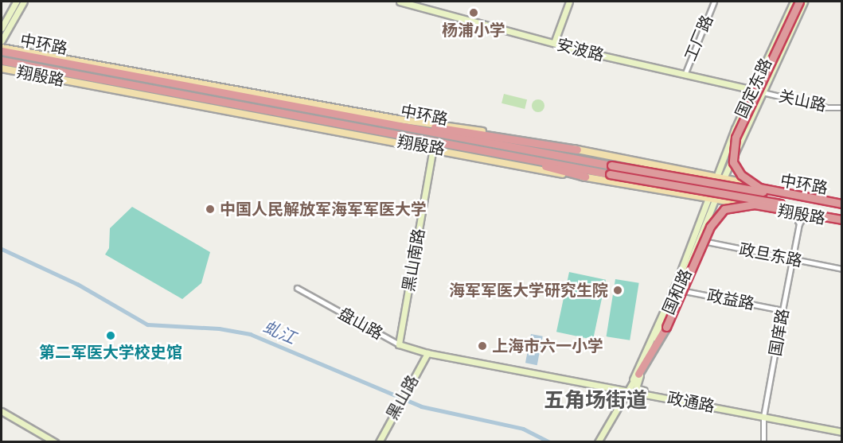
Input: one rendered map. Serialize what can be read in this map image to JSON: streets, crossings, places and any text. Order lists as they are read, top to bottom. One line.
{"streets":{"highway":["中环路"],"main road":["翔殷路"],"street":["工厂路","安波路","国定东路","关山路","政旦东路","黑山南路","国和路","政益路","盘山路","国庠路","黑山路","政通路"]},"crossings":[["工厂路","安波路"],["中环路","翔殷路"],["安波路","国定东路"],["安波路","关山路"],["翔殷路","国定东路"],["翔殷路","黑山南路"],["翔殷路","国和路"],["翔殷路","国庠路"],["国定东路","关山路"],["政旦东路","国和路"],["政旦东路","国庠路"],["黑山南路","盘山路"],["国和路","政益路"],["国和路","政通路"],["政益路","国庠路"],["盘山路","黑山路"],["盘山路","政通路"],["国庠路","政通路"],["黑山路","政通路"]],"districts":["五角场街道"],"water":["虬江"],"places":["杨浦小学","中国人民解放军海军军医大学","海军军医大学研究生院","第二军医大学校史馆","上海市六一小学"]}
